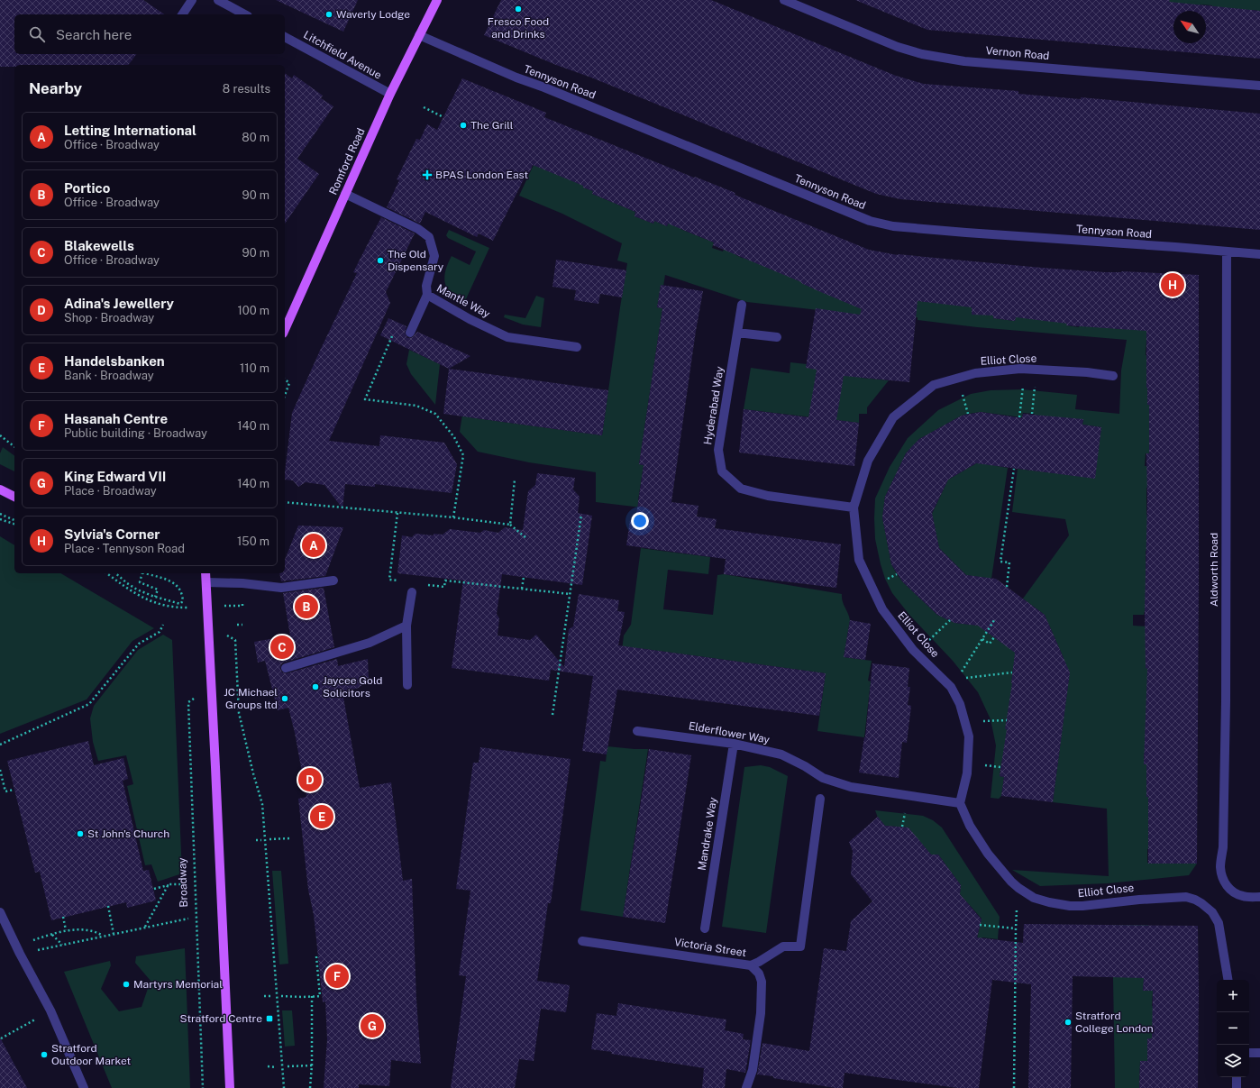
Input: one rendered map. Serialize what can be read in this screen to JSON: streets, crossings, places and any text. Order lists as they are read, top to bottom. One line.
{"streets":{"main road":["Romford Road"],"street":["Vernon Road","Litchfield Avenue","Tennyson Road","Mantle Way","Elliot Close","Hyderabad Way","Aldworth Road","Elderflower Way","Mandrake Way","Victoria Street"],"path":["Broadway"]},"crossings":[["Litchfield Avenue","Romford Road"],["Tennyson Road","Romford Road"],["Tennyson Road","Aldworth Road"],["Romford Road","Mantle Way"],["Elliot Close","Hyderabad Way"],["Elliot Close","Elderflower Way"],["Elderflower Way","Mandrake Way"]],"places":{"other":["Fresco Food and Drinks","Waverly Lodge","The Grill","The Old Dispensary","Jaycee Gold Solicitors","JC Michael Groups ltd","St John's Church","Martyrs Memorial","Stratford College London","Stratford Outdoor Market"],"health":["BPAS London East"],"transit":["Stratford Centre"]},"north":"top left","page":{"search":"Search here","heading":["Nearby","8 results"],"list":[{"mark":"A","name":"Letting International","note":"Office · Broadway","value":"80 m"},{"mark":"B","name":"Portico","note":"Office · Broadway","value":"90 m"},{"mark":"C","name":"Blakewells","note":"Office · Broadway","value":"90 m"},{"mark":"D","name":"Adina's Jewellery","note":"Shop · Broadway","value":"100 m"},{"mark":"E","name":"Handelsbanken","note":"Bank · Broadway","value":"110 m"},{"mark":"F","name":"Hasanah Centre","note":"Public building · Broadway","value":"140 m"},{"mark":"G","name":"King Edward VII","note":"Place · Broadway","value":"140 m"},{"mark":"H","name":"Sylvia's Corner","note":"Place · Tennyson Road","value":"150 m"}],"pins":["H","A","B","C","D","E","F","G"],"map_buttons":["+","−"]}}
